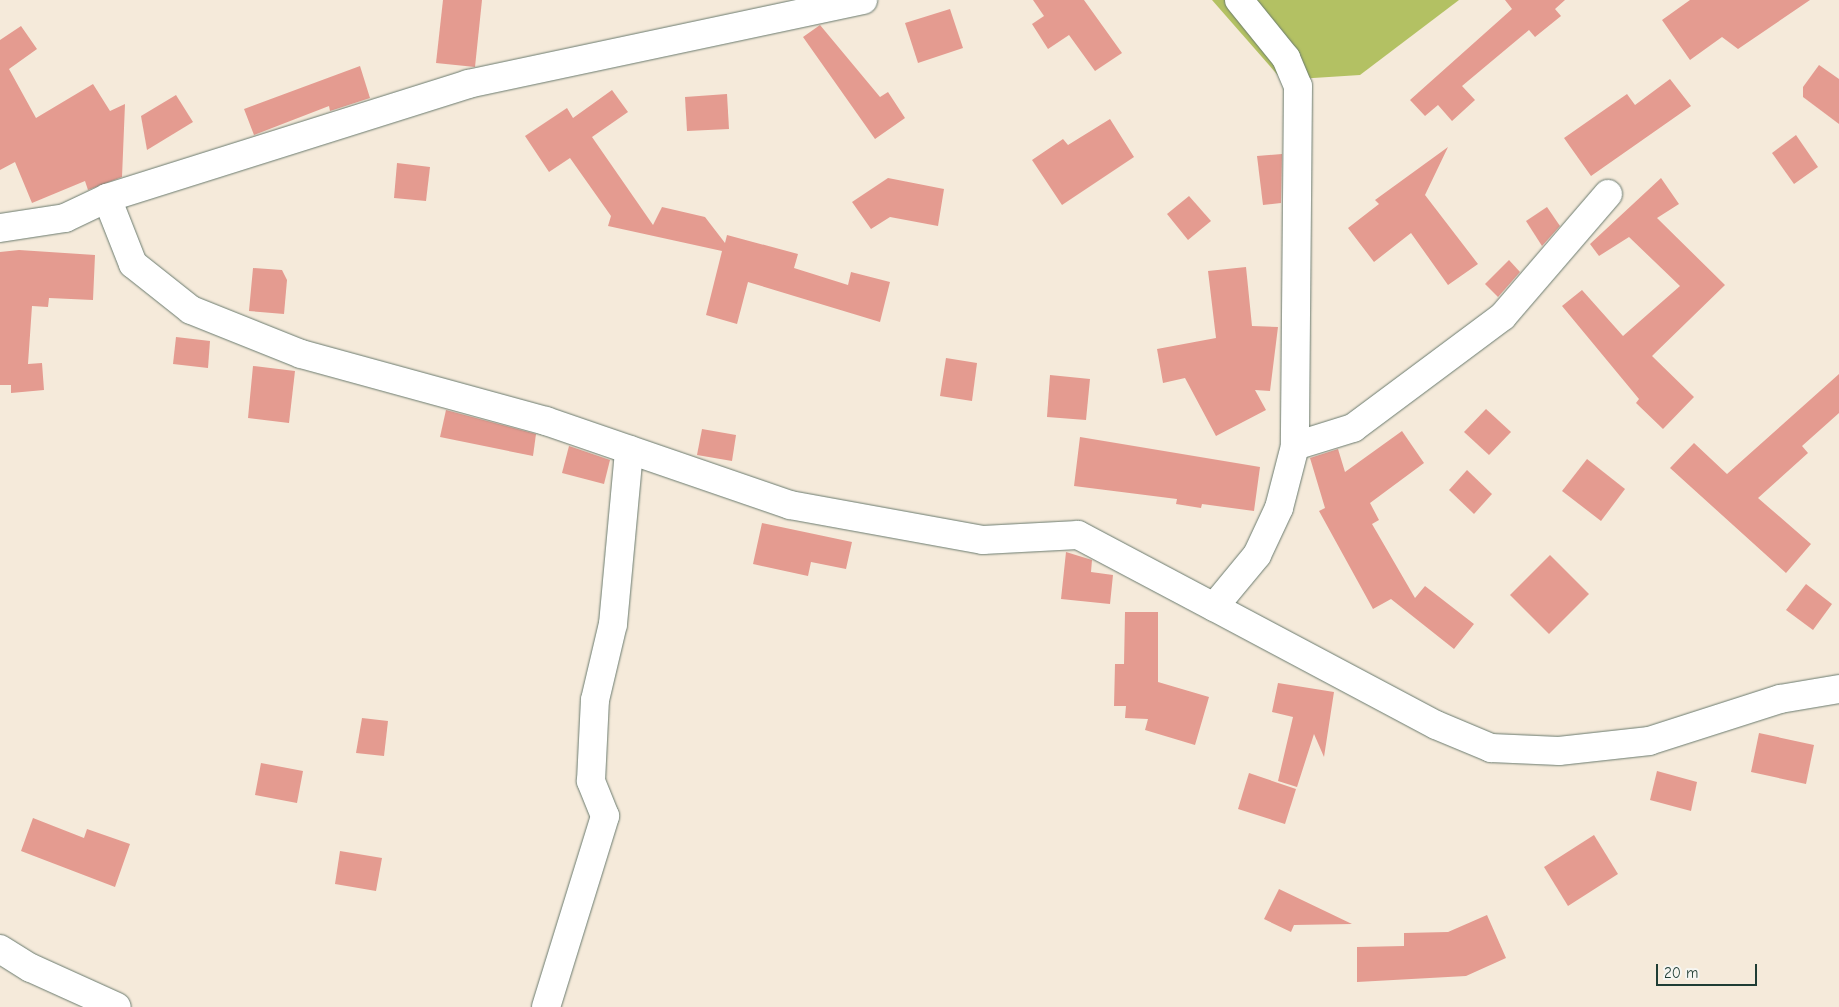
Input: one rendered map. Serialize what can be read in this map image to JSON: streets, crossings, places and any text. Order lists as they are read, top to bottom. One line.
{"scale_bar":"20 m"}
